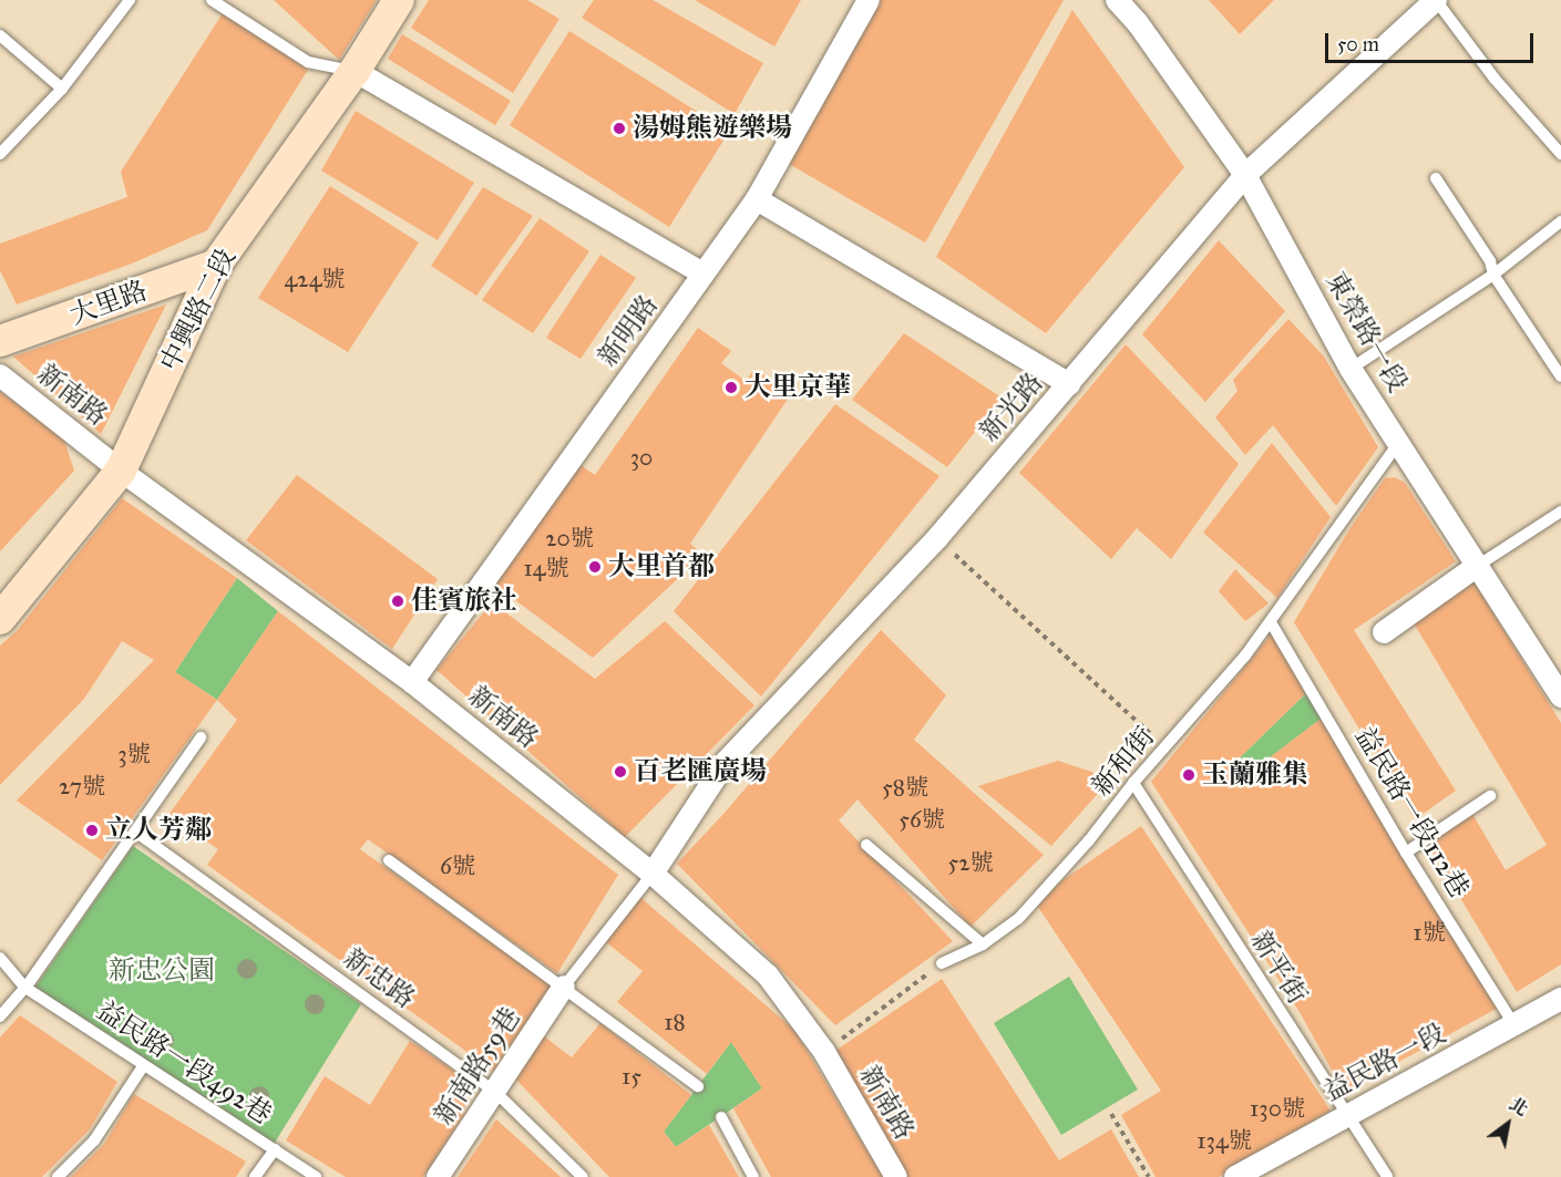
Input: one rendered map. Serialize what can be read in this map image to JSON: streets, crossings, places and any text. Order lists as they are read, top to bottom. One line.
{"streets":{"street":["大里路","中興路二段","新明路","東榮路一段","新南路","新光路","益民路一段","新南路59巷"],"lane":["新和街","益民路一段112巷","新平街","新忠路","益民路一段492巷"]},"crossings":[["大里路","中興路二段"],["中興路二段","新南路"],["新明路","新南路"],["東榮路一段","新光路"],["東榮路一段","新和街"],["新南路","新光路"],["新南路","新南路59巷"],["新光路","新南路59巷"],["新和街","益民路一段112巷"],["新和街","新平街"],["益民路一段112巷","益民路一段"],["新平街","益民路一段"],["新忠路","新南路59巷"]],"parks":["新忠公園"],"places":["湯姆熊遊樂場","大里京華","大里首都","佳賓旅社","百老匯廣場","玉蘭雅集","立人芳鄰"],"house_numbers":["424號","30","20號","14號","3號","27號","58號","56號","52號","6號","1號","18","15","130號","134號"],"scale_bar":"50 m","north":"top right"}
